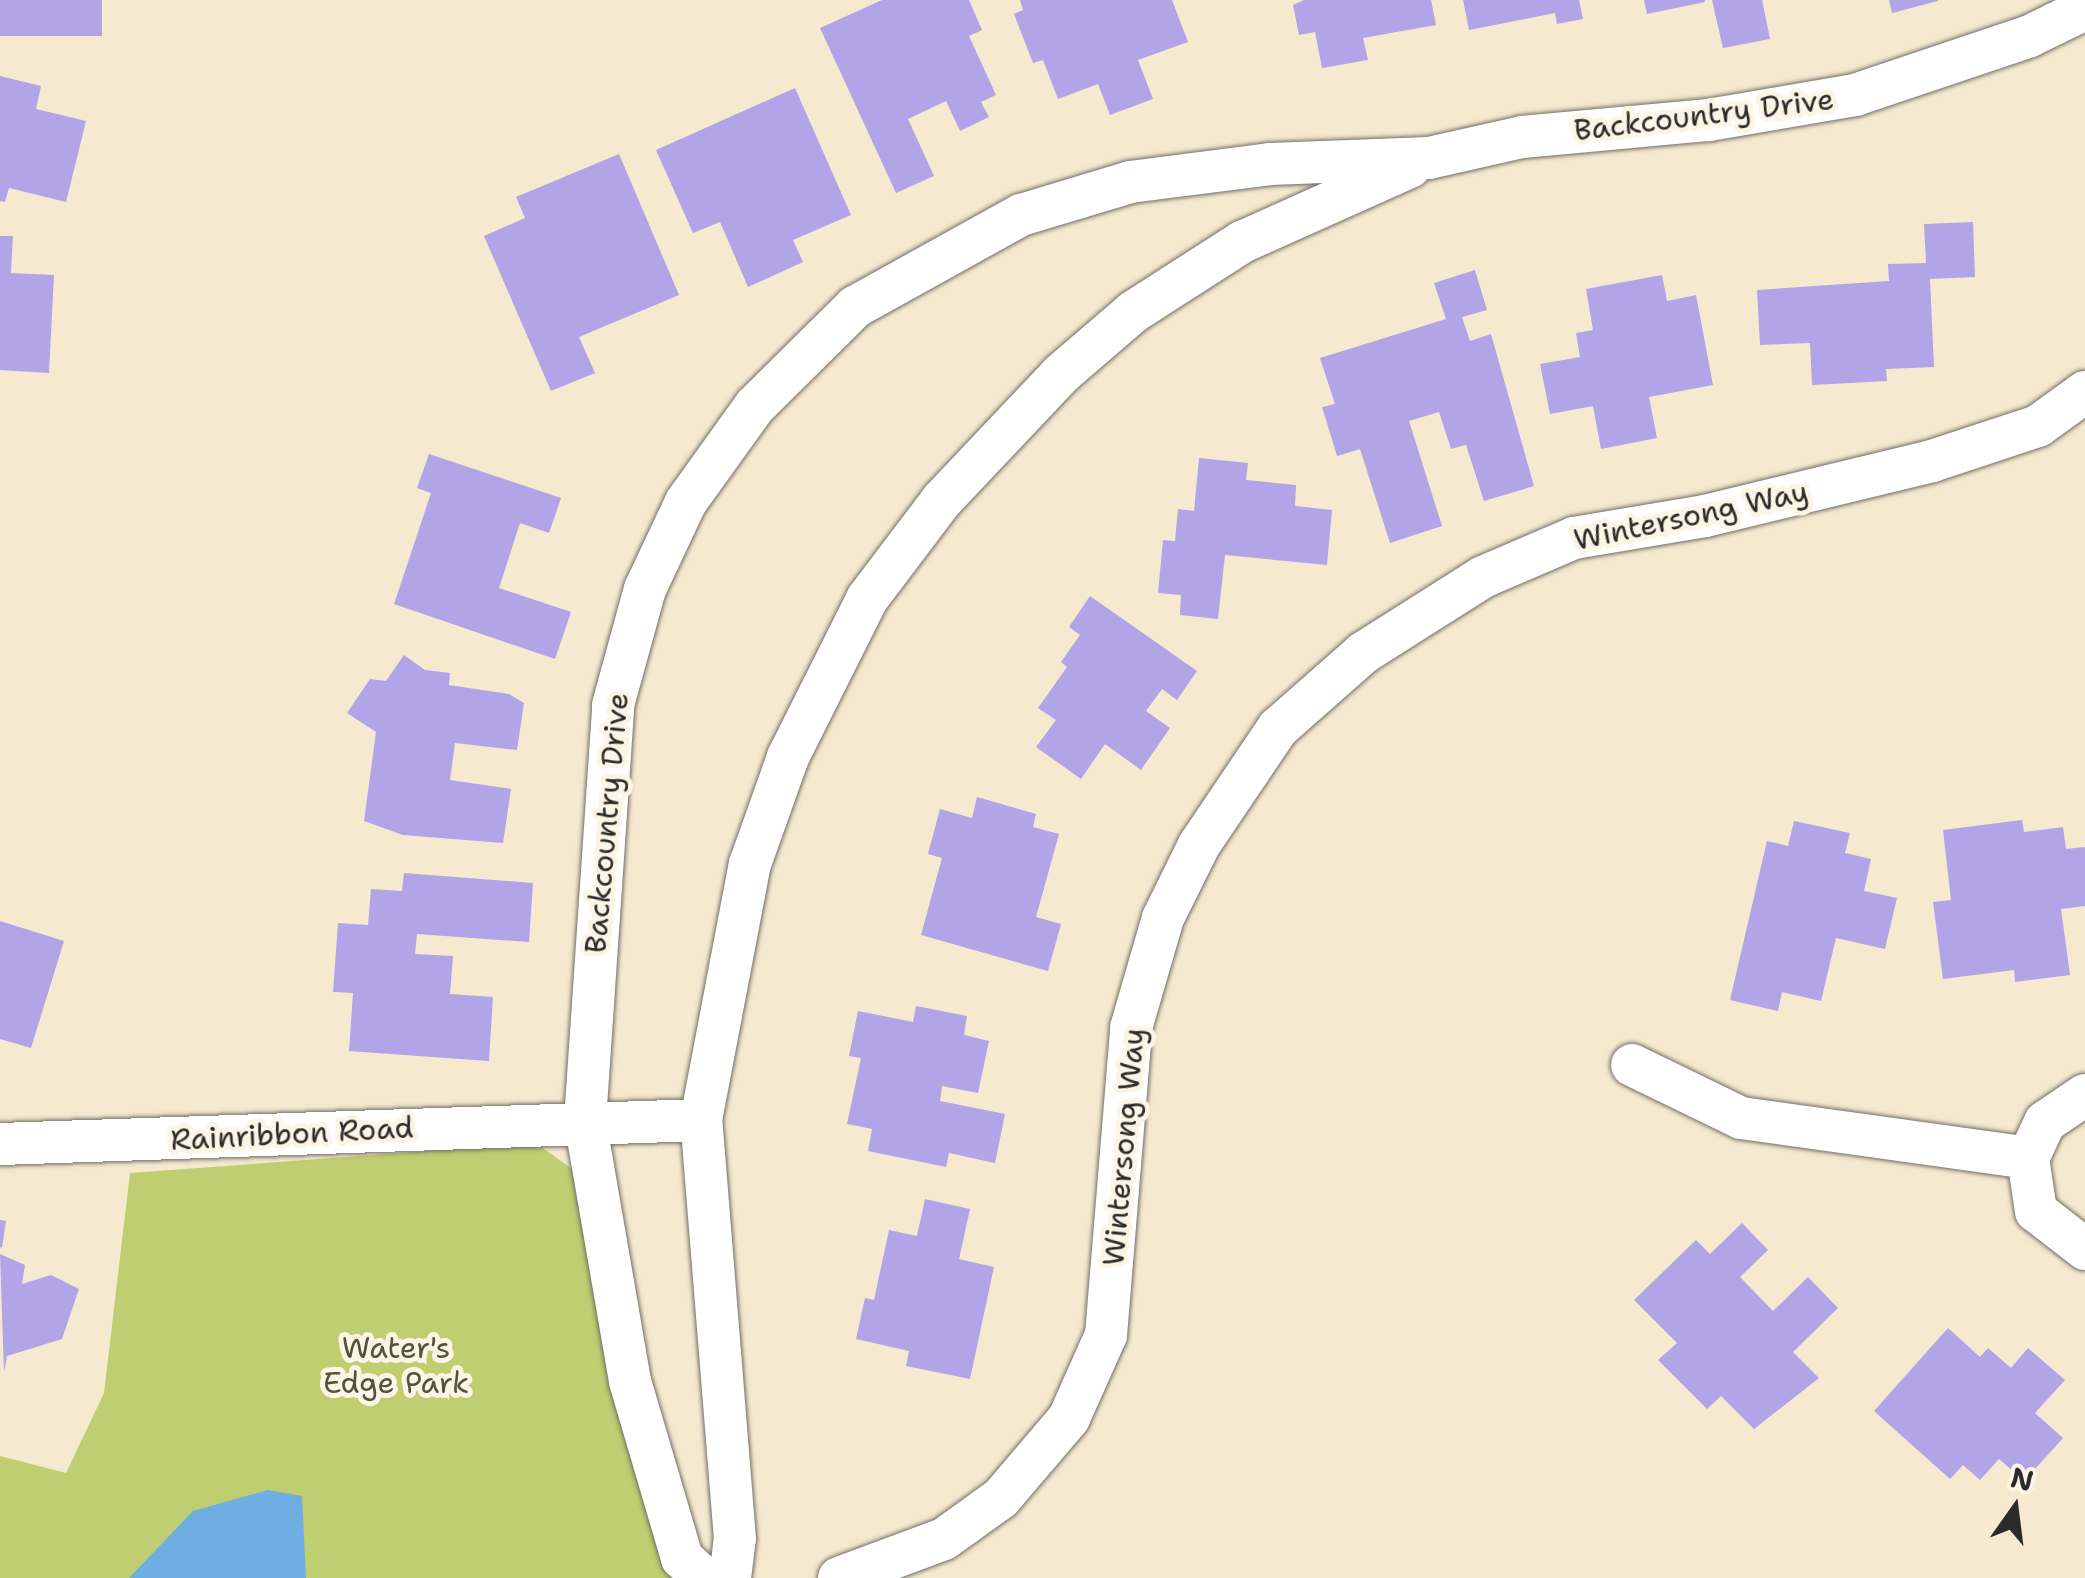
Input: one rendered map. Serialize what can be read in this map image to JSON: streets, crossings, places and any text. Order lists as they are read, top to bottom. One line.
{"streets":{"street":["Backcountry Drive","Wintersong Way","Rainribbon Road"]},"crossings":[["Backcountry Drive","Rainribbon Road"]],"parks":["Water's Edge Park"],"north":"top"}
